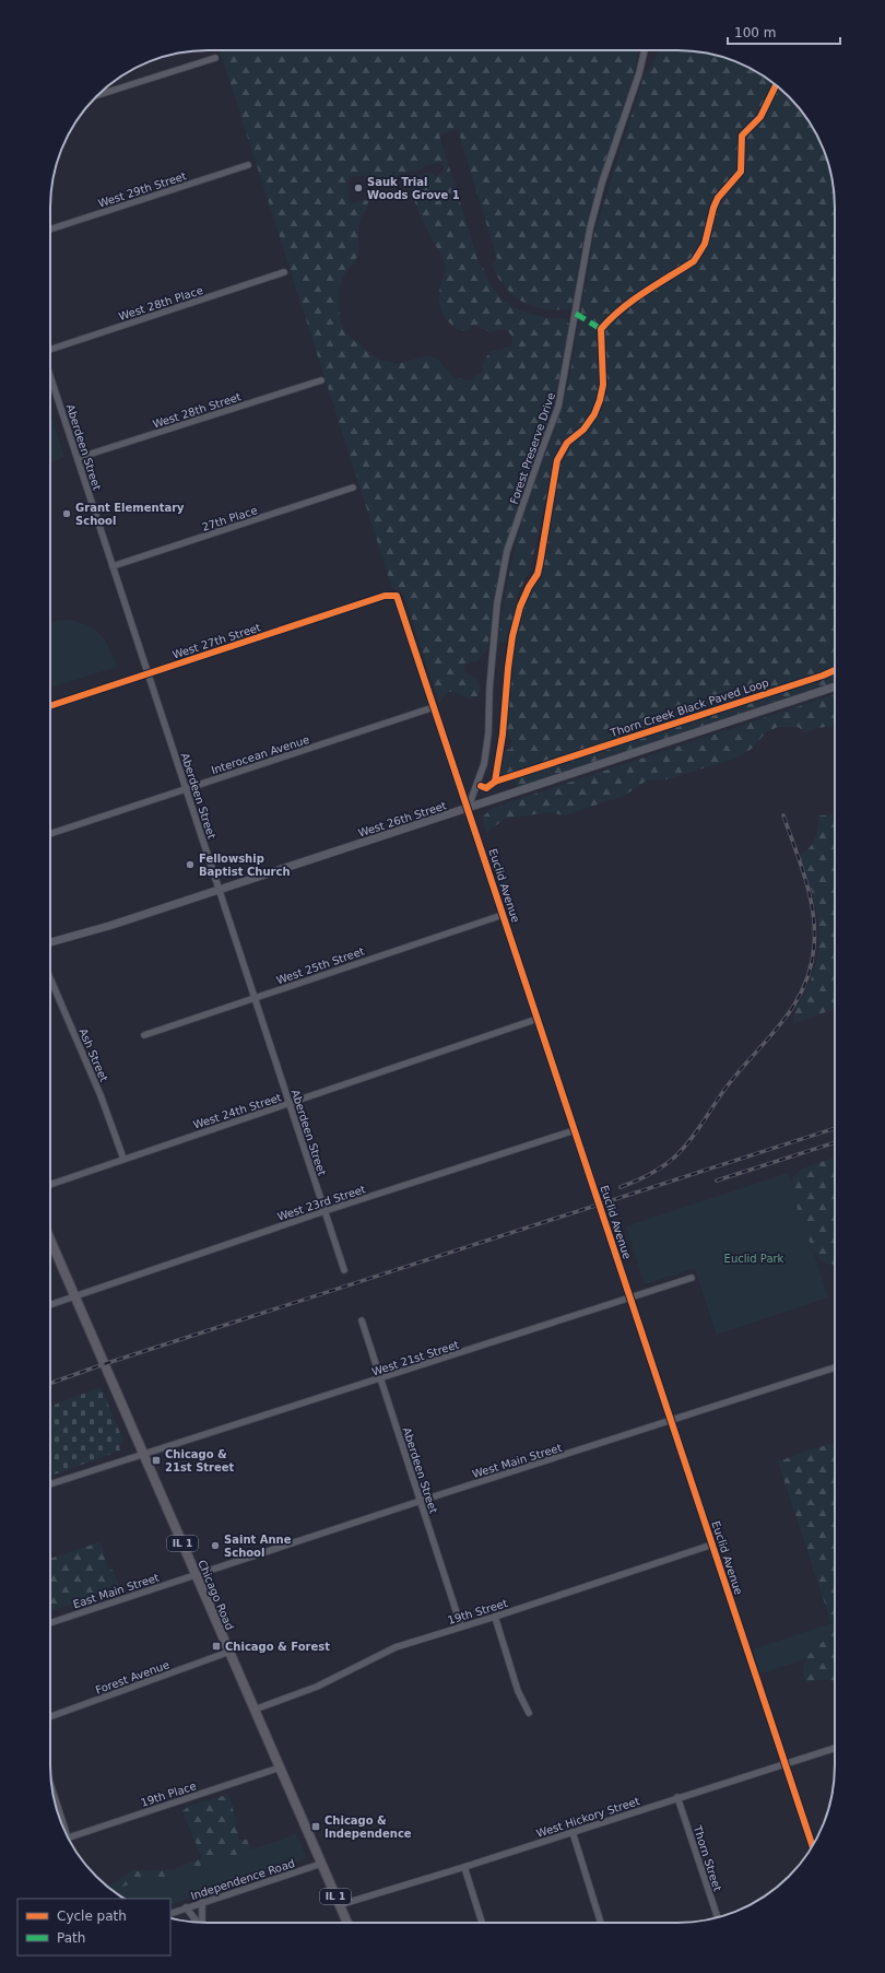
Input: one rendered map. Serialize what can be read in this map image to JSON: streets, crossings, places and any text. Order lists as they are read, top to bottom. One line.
{"streets":{"main road":["IL 1","Chicago Road"],"street":["West 29th Street","West 28th Place","West 28th Street","Aberdeen Street","Forest Preserve Drive","27th Place","West 27th Street","Interocean Avenue","West 26th Street","Euclid Avenue","West 25th Street","Ash Street","West 24th Street","West 23rd Street","West 21st Street","West Main Street","East Main Street","19th Street","Forest Avenue","19th Place","West Hickory Street","Thorn Street","Independence Road"],"cycle path":["Thorn Creek Black Paved Loop"]},"crossings":[["West 28th Street","Aberdeen Street"],["Aberdeen Street","27th Place"],["Aberdeen Street","West 27th Street"],["Aberdeen Street","Interocean Avenue"],["Aberdeen Street","West 26th Street"],["Aberdeen Street","West 25th Street"],["Aberdeen Street","West 24th Street"],["Aberdeen Street","West 23rd Street"],["Aberdeen Street","West 21st Street"],["Aberdeen Street","West Main Street"],["Aberdeen Street","19th Street"],["Forest Preserve Drive","West 26th Street"],["Forest Preserve Drive","Euclid Avenue"],["West 27th Street","Euclid Avenue"],["Interocean Avenue","Euclid Avenue"],["West 26th Street","Euclid Avenue"],["Euclid Avenue","West 25th Street"],["Euclid Avenue","West 24th Street"],["Euclid Avenue","West 23rd Street"],["Euclid Avenue","West 21st Street"],["Euclid Avenue","West Main Street"],["Euclid Avenue","19th Street"],["Euclid Avenue","West Hickory Street"],["Ash Street","West 24th Street"],["West 23rd Street","Chicago Road"],["West 21st Street","Chicago Road"],["West Main Street","East Main Street"],["West Main Street","Chicago Road"],["East Main Street","Chicago Road"],["Chicago Road","19th Street"],["Chicago Road","Forest Avenue"],["Chicago Road","19th Place"],["Chicago Road","West Hickory Street"],["Chicago Road","Independence Road"],["West Hickory Street","Thorn Street"]],"parks":["Euclid Park"],"places":{"other":["Sauk Trial Woods Grove 1","Grant Elementary School","Fellowship Baptist Church","Saint Anne School"],"transit":["Chicago & 21st Street","Chicago & Forest","Chicago & Independence"]},"legend":["Cycle path","Path"],"scale_bar":"100 m"}
